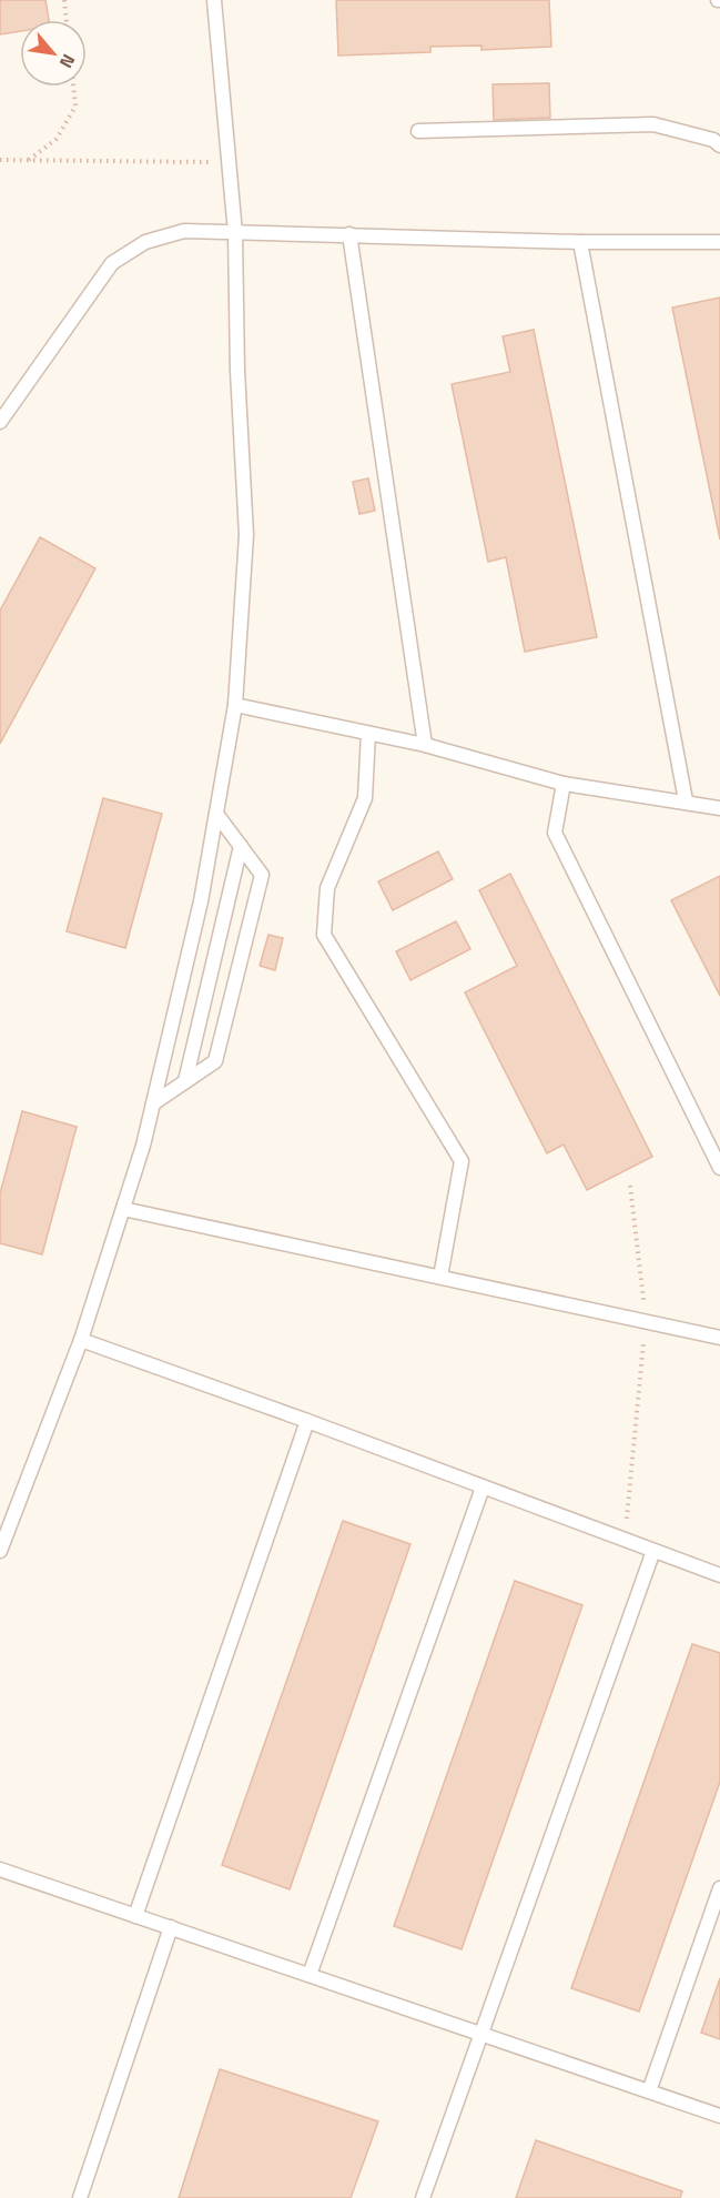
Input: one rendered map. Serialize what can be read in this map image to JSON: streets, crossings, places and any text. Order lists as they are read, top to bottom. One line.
{"north":"bottom right"}
